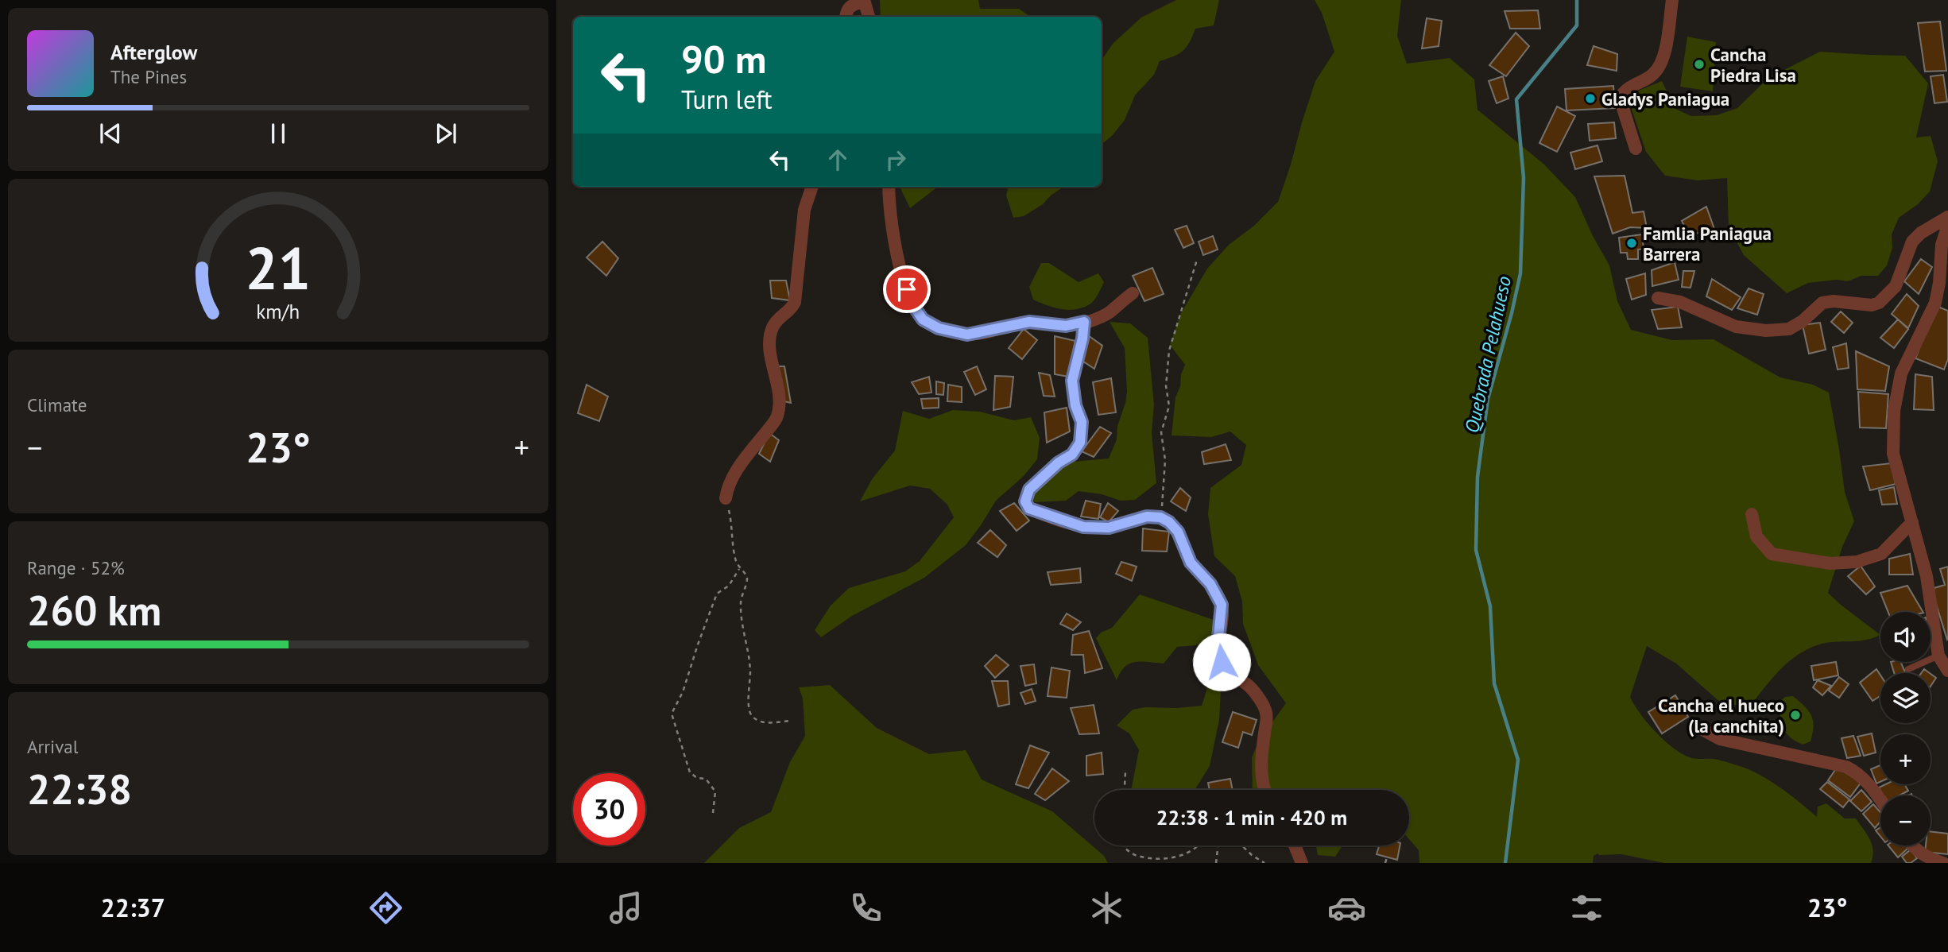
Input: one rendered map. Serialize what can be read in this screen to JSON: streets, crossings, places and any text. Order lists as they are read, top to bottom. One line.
{"water":["Quebrada Pelahueso"],"places":["Cancha Piedra Lisa","Gladys Paniagua","Famlia Paniagua Barrera","Cancha el hueco (la canchita)"],"page":{"turn":["90 m","Turn left"],"song":["Afterglow","The Pines"],"tile":["Climate",["Range · 52%","260 km"],["Arrival","22:38"]],"heat":["−","23°","+"],"map_buttons":["+","−"],"limit":"30","trip":"22:38 · 1 min · 420 m","tabs":["22:37","23°"],"gauge":["21","km/h"]}}
